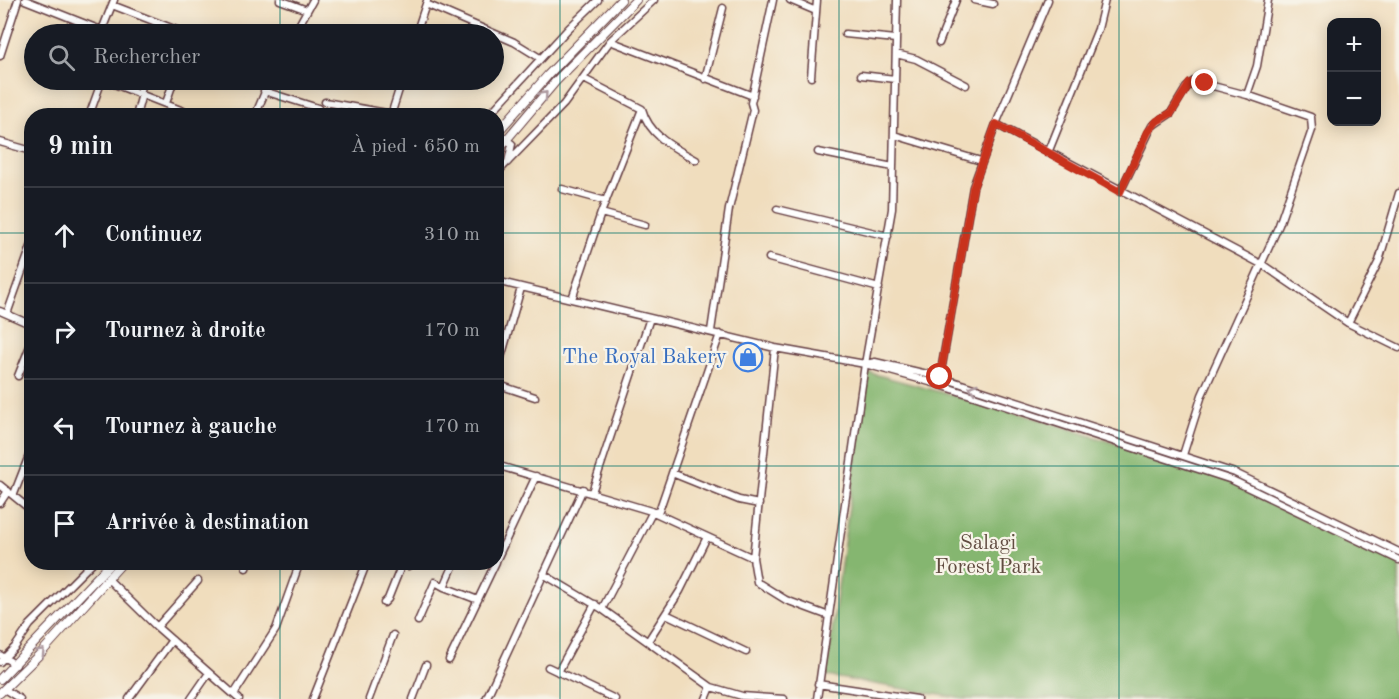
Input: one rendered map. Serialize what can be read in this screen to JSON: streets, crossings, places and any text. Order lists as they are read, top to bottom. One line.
{"parks":["Salagi Forest Park"],"places":{"shop":["The Royal Bakery"]},"page":{"map_buttons":["+","−"],"search":"Rechercher","heading":["9 min","À pied · 650 m"],"list":[["Continuez","310 m"],["Tournez à droite","170 m"],["Tournez à gauche","170 m"],"Arrivée à destination"]}}
